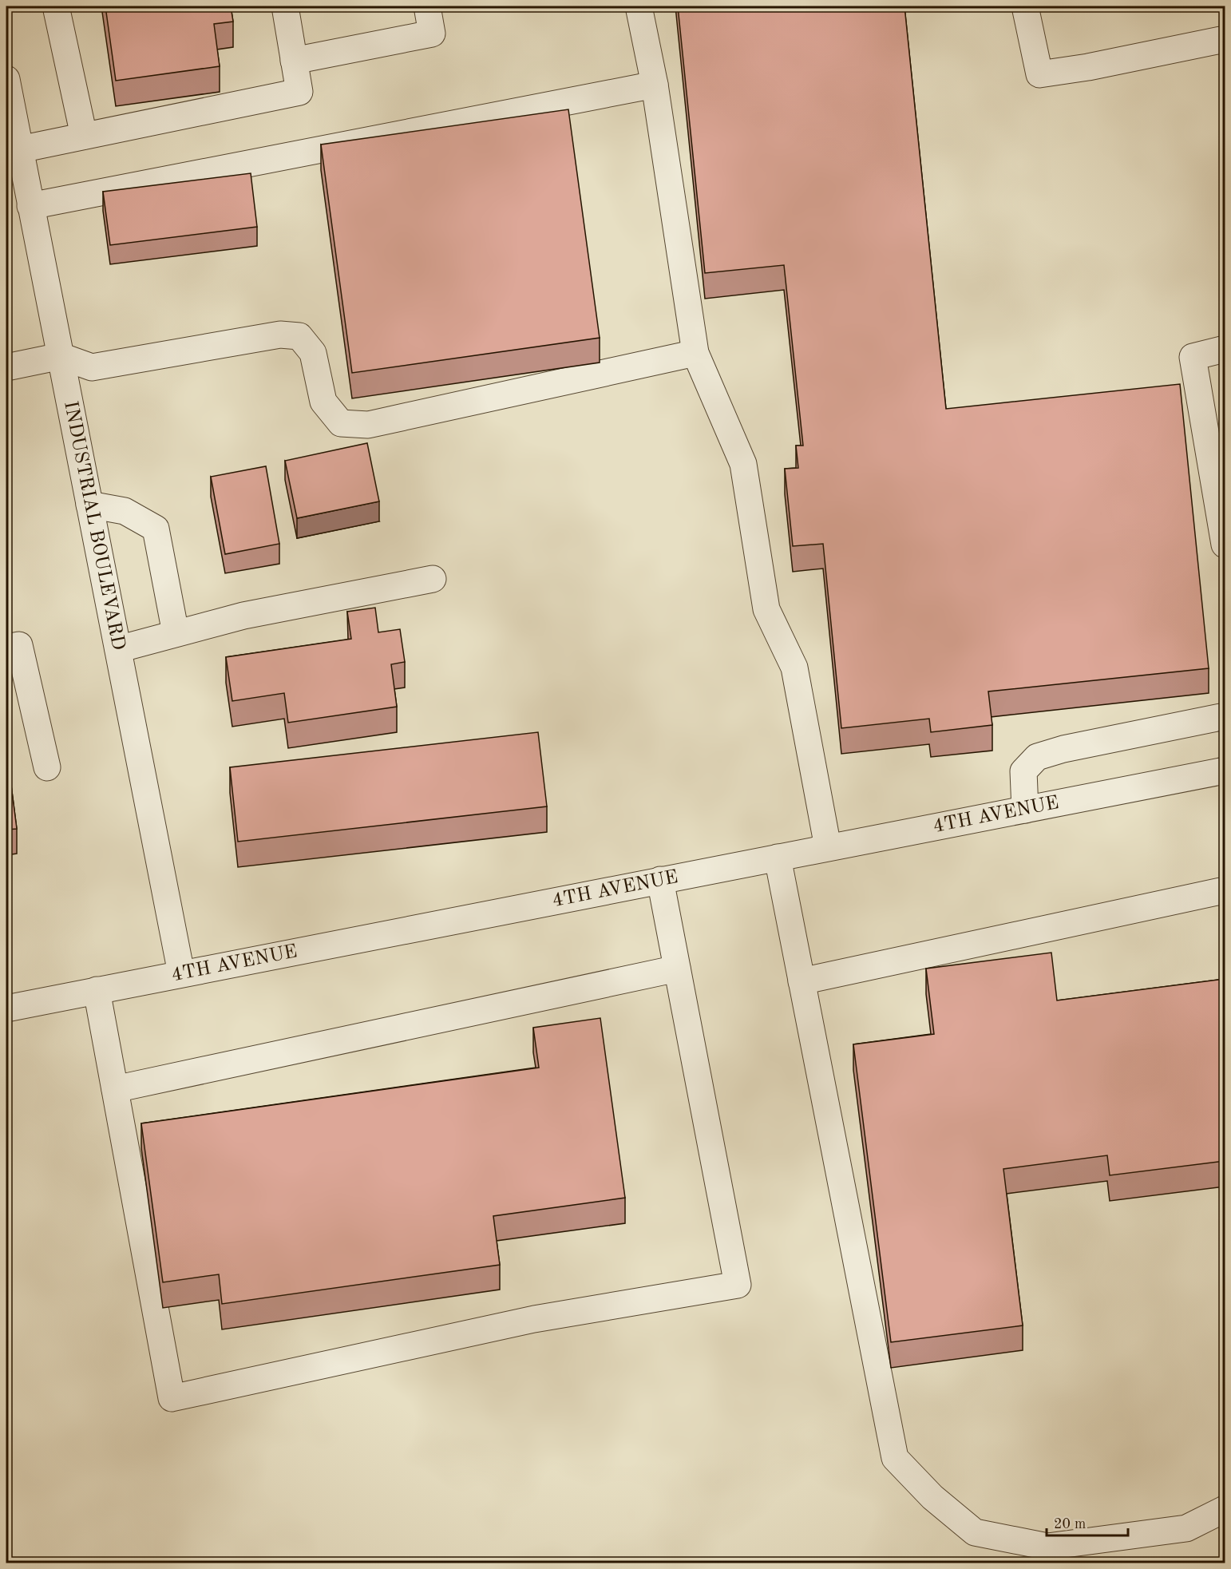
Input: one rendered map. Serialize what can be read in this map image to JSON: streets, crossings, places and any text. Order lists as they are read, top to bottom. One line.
{"streets":{"street":["INDUSTRIAL BOULEVARD","4TH AVENUE"]},"crossings":[["INDUSTRIAL BOULEVARD","4TH AVENUE"]],"scale_bar":"20 m"}
